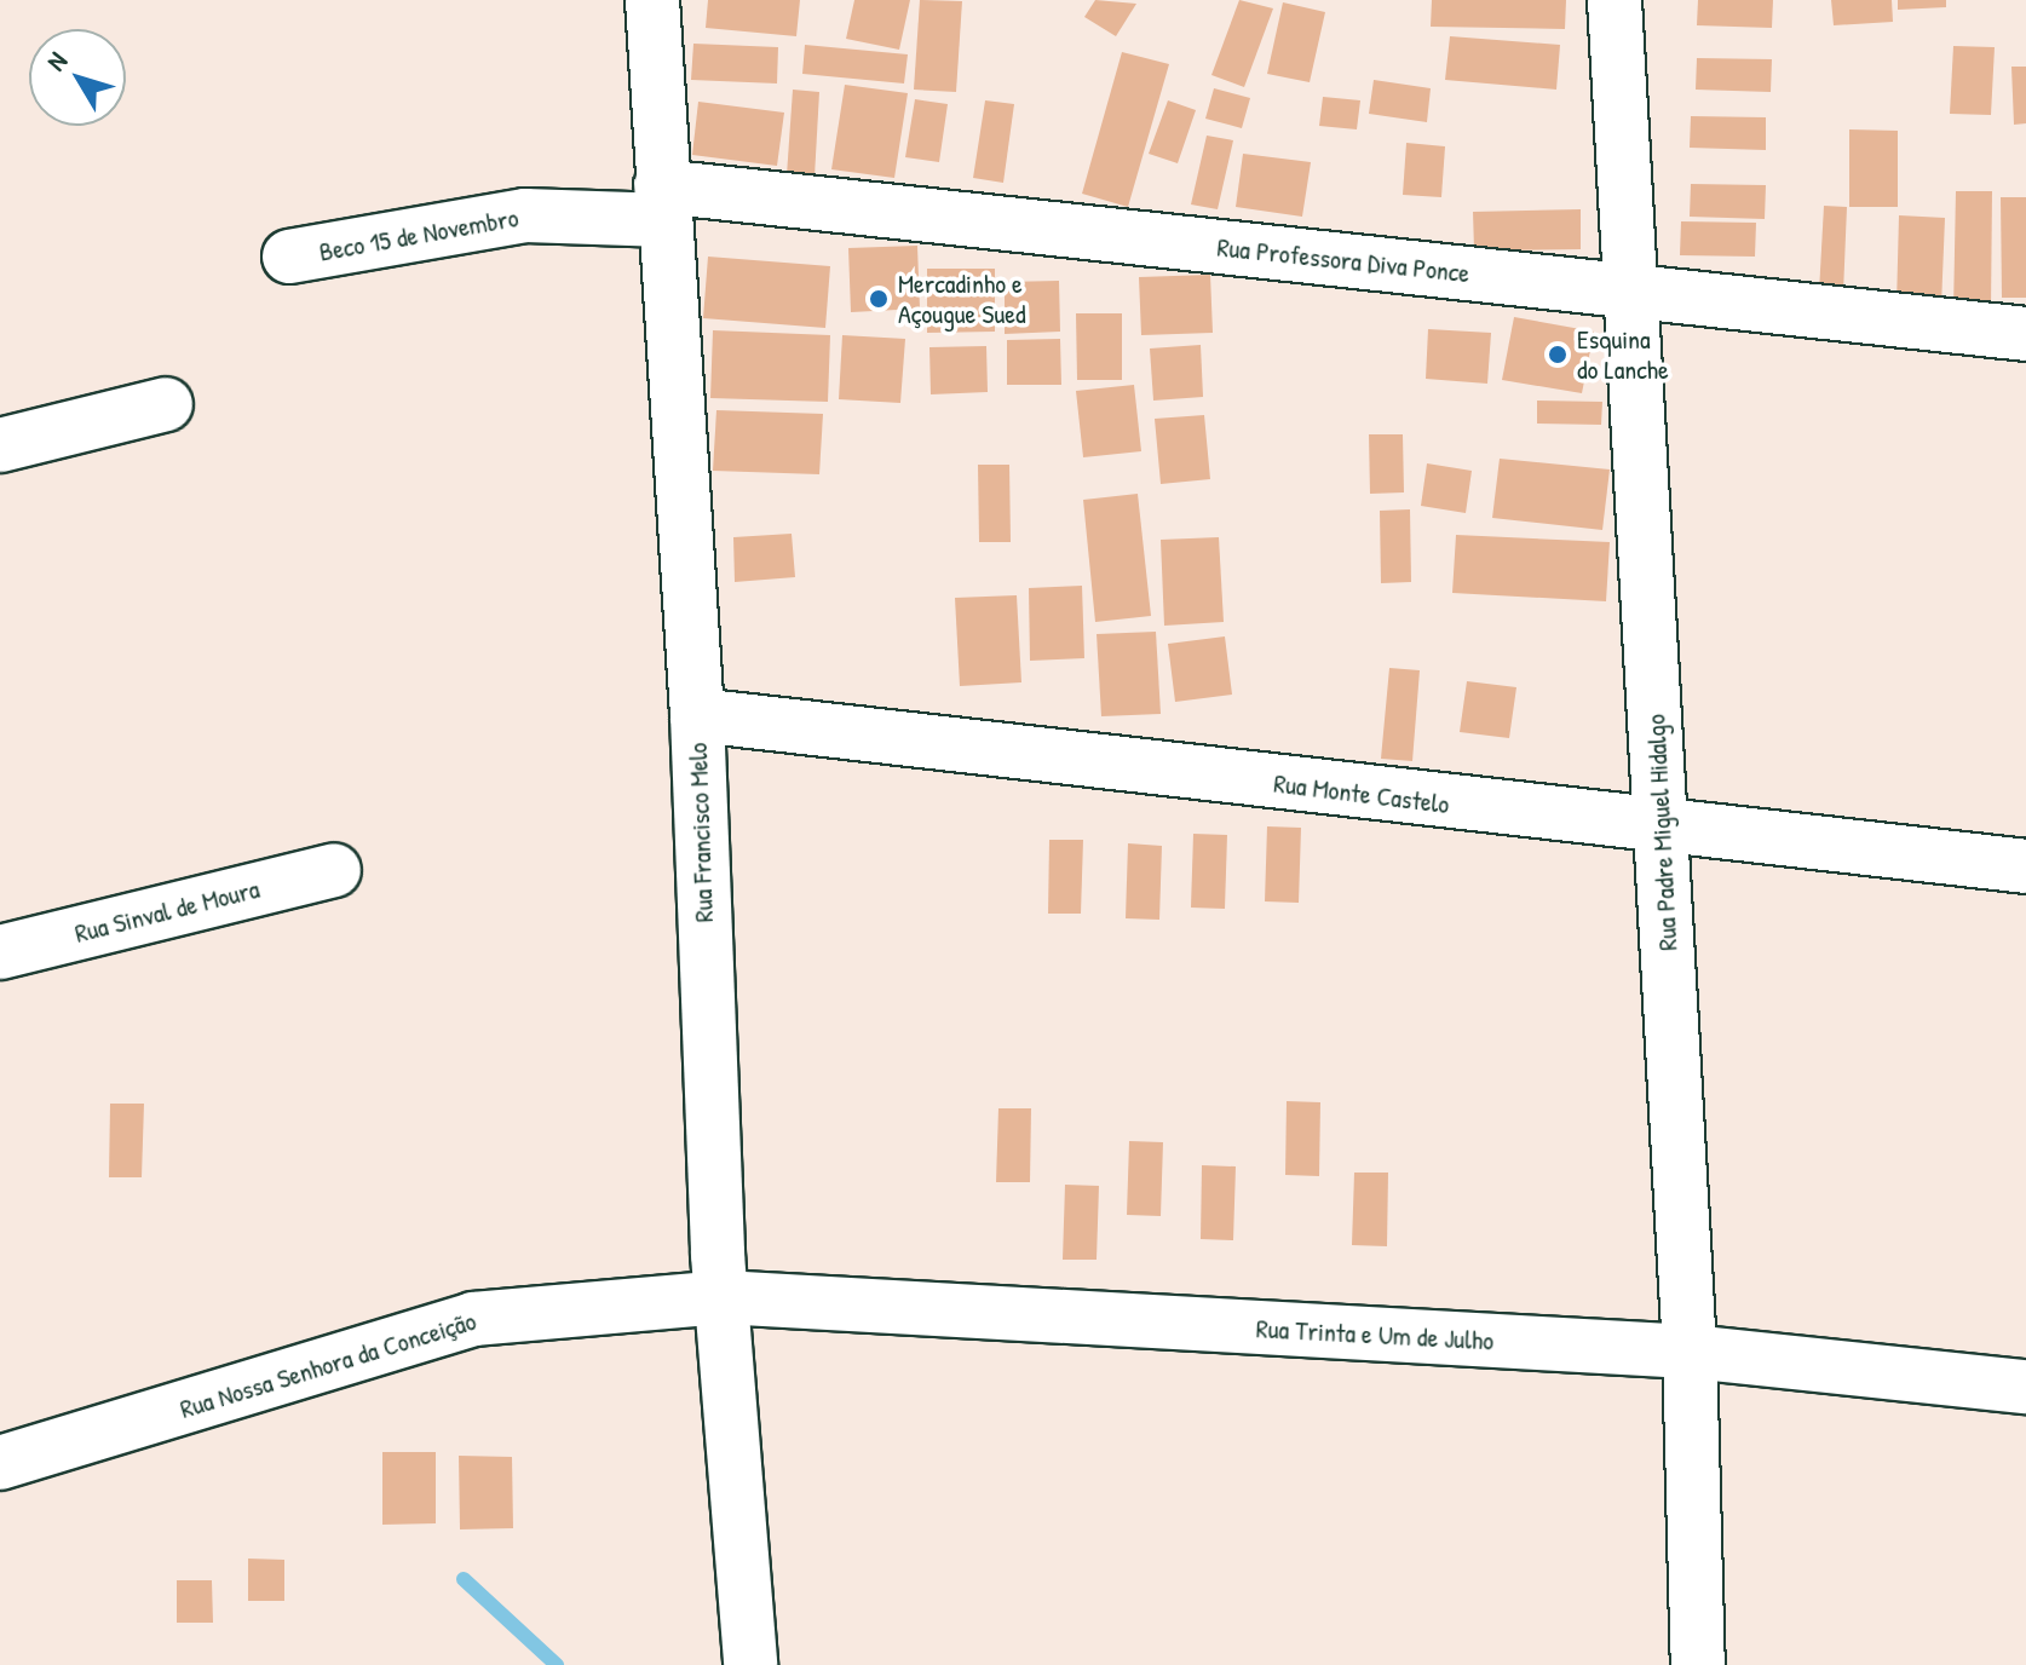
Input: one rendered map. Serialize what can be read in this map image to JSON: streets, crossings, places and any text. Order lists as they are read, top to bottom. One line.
{"streets":{"street":["Beco 15 de Novembro","Rua Professora Diva Ponce","Rua Monte Castelo","Rua Francisco Melo","Rua Padre Miguel Hidalgo","Rua Sinval de Moura","Rua Trinta e Um de Julho","Rua Nossa Senhora da Conceição"]},"crossings":[["Beco 15 de Novembro","Rua Professora Diva Ponce"],["Beco 15 de Novembro","Rua Francisco Melo"],["Rua Professora Diva Ponce","Rua Francisco Melo"],["Rua Professora Diva Ponce","Rua Padre Miguel Hidalgo"],["Rua Monte Castelo","Rua Francisco Melo"],["Rua Monte Castelo","Rua Padre Miguel Hidalgo"],["Rua Francisco Melo","Rua Trinta e Um de Julho"],["Rua Francisco Melo","Rua Nossa Senhora da Conceição"],["Rua Padre Miguel Hidalgo","Rua Trinta e Um de Julho"],["Rua Trinta e Um de Julho","Rua Nossa Senhora da Conceição"]],"places":["Mercadinho e Açougue Sued","Esquina do Lanche"],"north":"top left"}
